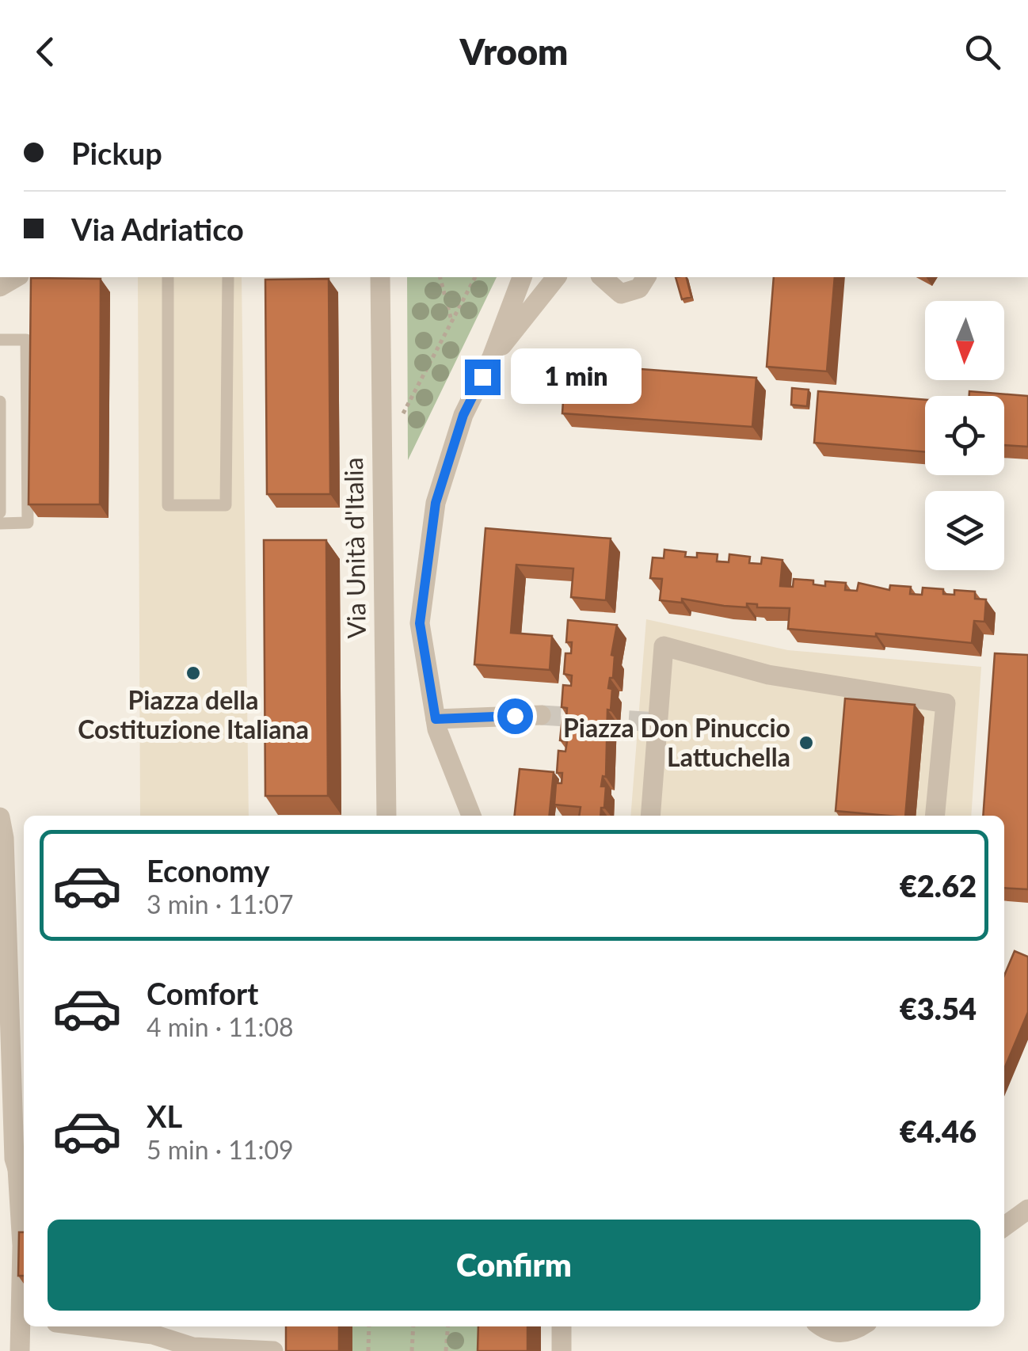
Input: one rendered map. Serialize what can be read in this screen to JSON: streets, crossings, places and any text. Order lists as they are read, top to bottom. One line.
{"streets":{"street":["Via Unità d'Italia"]},"places":["Piazza della Costituzione Italiana","Piazza Don Pinuccio Lattuchella"],"north":"bottom","page":{"header":"Vroom","banner":["Pickup","Via Adriatico"],"bubble":"1 min","list":[{"name":"Economy","note":"3 min · 11:07","value":"€2.62"},{"name":"Comfort","note":"4 min · 11:08","value":"€3.54"},{"name":"XL","note":"5 min · 11:09","value":"€4.46"}],"buttons":"Confirm"}}
